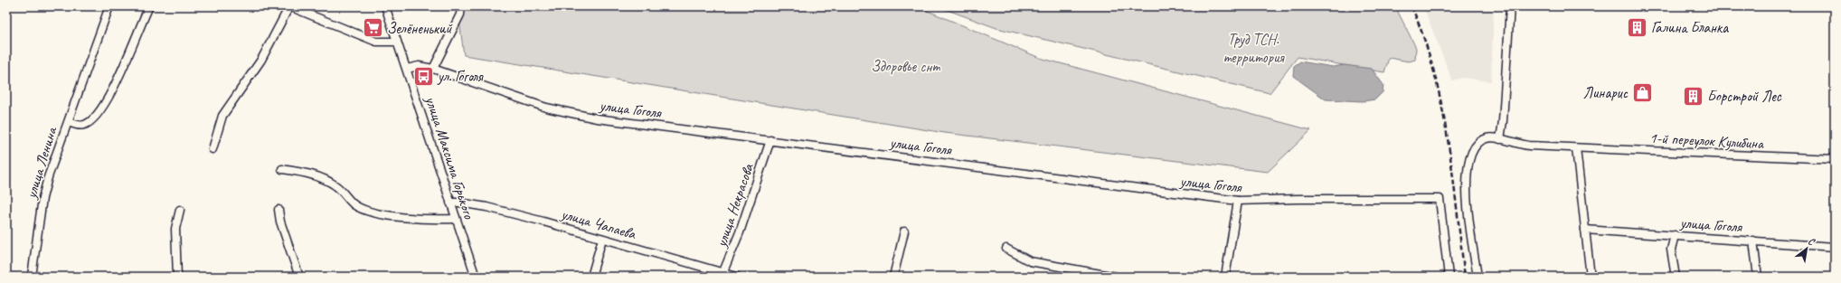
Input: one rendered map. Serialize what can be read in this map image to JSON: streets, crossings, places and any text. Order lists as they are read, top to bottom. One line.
{"streets":{"street":["улица Гоголя","1-й переулок Кулибина","улица Максима Горького","улица Ленина","улица Некрасова","улица Чапаева"]},"crossings":[["улица Гоголя","улица Максима Горького"],["улица Гоголя","улица Некрасова"],["улица Максима Горького","улица Чапаева"],["улица Некрасова","улица Чапаева"]],"parks":["Труд ТСН. территория","Здоровье снт"],"places":{"building":["Галина Бланка","Борстрой Лес"],"supermarket":["Зелёненький"],"bus stop":["ул. Гоголя"],"shop":["Линарис"]},"north":"top right"}
